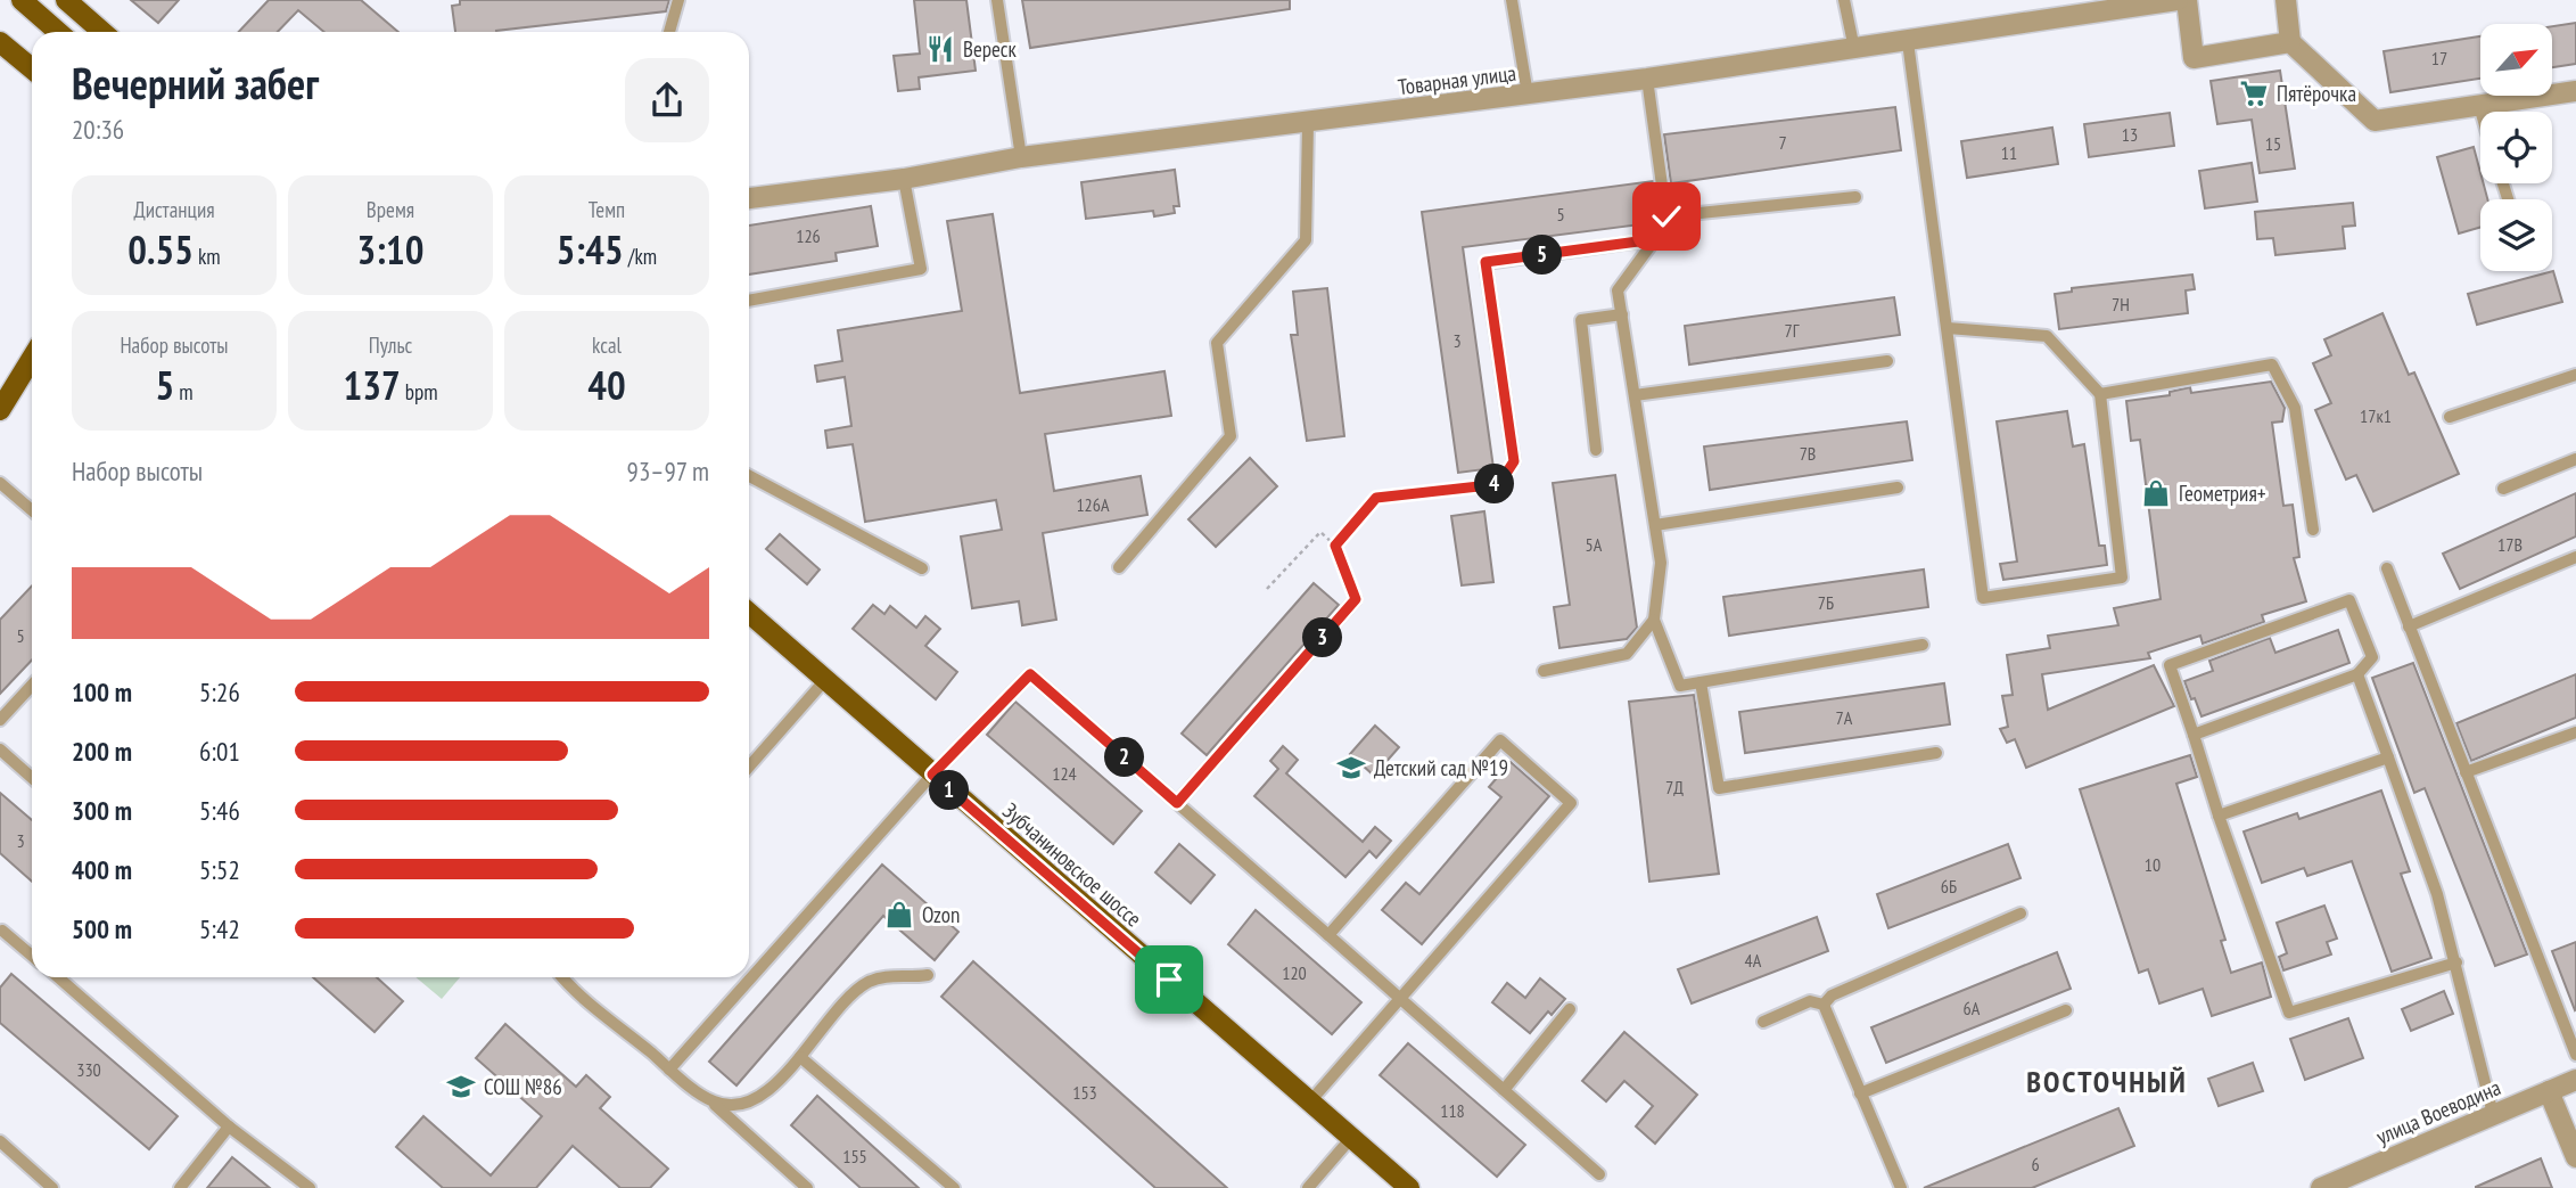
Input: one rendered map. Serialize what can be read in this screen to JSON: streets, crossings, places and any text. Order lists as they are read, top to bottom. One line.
{"streets":{"main road":["Зубчаниновское шоссе"],"street":["Товарная улица","улица Воеводина"]},"districts":["ВОСТОЧНЫЙ"],"places":{"restaurant":["Вереск"],"supermarket":["Пятёрочка"],"shop":["Геометрия+","Ozon"],"school or university":["Детский сад №19","СОШ №86"]},"house_numbers":["17","13","7","15","11","5","126","7Н","7Г","3","17к1","7В","126А","5А","17В","7Б","5","7А","124","7Д","3","10","6Б","4А","120","6А","330","153","118","155","6"],"north":"top right","page":{"heading":["Вечерний забег","20:36"],"stats":[["Дистанция","0.55 km"],["Время","3:10"],["Темп","5:45 /km"],["Набор высоты","5 m"],["Пульс","137 bpm"],["kcal","40"]],"pins":["5","4","3","2","1"],"chart":["Набор высоты","93–97 m"],"list":[{"name":"100 m","note":"5:26"},{"name":"200 m","note":"6:01"},{"name":"300 m","note":"5:46"},{"name":"400 m","note":"5:52"},{"name":"500 m","note":"5:42"}]}}
